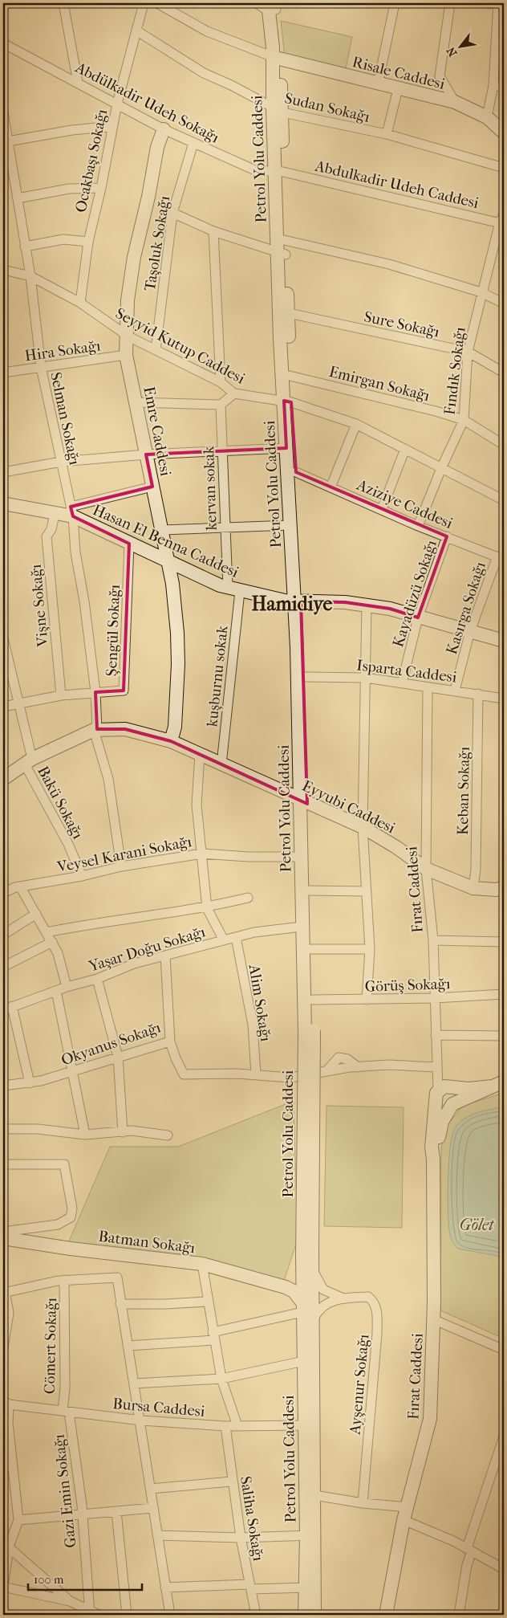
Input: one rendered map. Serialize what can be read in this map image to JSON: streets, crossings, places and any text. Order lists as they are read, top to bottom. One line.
{"streets":{"street":["Risale Caddesi","Abdülkadir Udeh Sokağı","Sudan Sokağı","Petrol Yolu Caddesi","Ocakbaşı Sokağı","Abdulkadir Udeh Caddesi","Taşoluk Sokağı","Sure Sokağı","Seyyid Kutup Caddesi","Hira Sokağı","Fındık Sokağı","Emirgan Sokağı","Selman Sokağı","Emre Caddesi","kervan sokak","Aziziye Caddesi","Hasan El Benna Caddesi","Kayadüzü Sokağı","Vişne Sokağı","Kasırga Sokağı","Şengül Sokağı","Isparta Caddesi","kuşburnu sokak","Keban Sokağı","Bakü Sokağı","Eyyubi Caddesi","Veysel Karani Sokağı","Fırat Caddesi","Yaşar Doğu Sokağı","Görüş Sokağı","Alim Sokağı","Okyanus Sokağı","Batman Sokağı","Cömert Sokağı","Ayşenur Sokağı","Bursa Caddesi","Gazi Emin Sokağı","Saliha Sokağı"]},"crossings":[["Risale Caddesi","Petrol Yolu Caddesi"],["Abdülkadir Udeh Sokağı","Petrol Yolu Caddesi"],["Abdülkadir Udeh Sokağı","Ocakbaşı Sokağı"],["Abdülkadir Udeh Sokağı","Abdulkadir Udeh Caddesi"],["Abdülkadir Udeh Sokağı","Taşoluk Sokağı"],["Abdülkadir Udeh Sokağı","Emre Caddesi"],["Sudan Sokağı","Petrol Yolu Caddesi"],["Sudan Sokağı","Ocakbaşı Sokağı"],["Petrol Yolu Caddesi","Abdulkadir Udeh Caddesi"],["Petrol Yolu Caddesi","Sure Sokağı"],["Petrol Yolu Caddesi","Seyyid Kutup Caddesi"],["Petrol Yolu Caddesi","Emirgan Sokağı"],["Petrol Yolu Caddesi","Aziziye Caddesi"],["Petrol Yolu Caddesi","Hasan El Benna Caddesi"],["Petrol Yolu Caddesi","Isparta Caddesi"],["Petrol Yolu Caddesi","Eyyubi Caddesi"],["Petrol Yolu Caddesi","Veysel Karani Sokağı"],["Petrol Yolu Caddesi","Yaşar Doğu Sokağı"],["Petrol Yolu Caddesi","Görüş Sokağı"],["Petrol Yolu Caddesi","Bursa Caddesi"],["Ocakbaşı Sokağı","Seyyid Kutup Caddesi"],["Abdulkadir Udeh Caddesi","Fındık Sokağı"],["Taşoluk Sokağı","Seyyid Kutup Caddesi"],["Sure Sokağı","Fındık Sokağı"],["Seyyid Kutup Caddesi","Fındık Sokağı"],["Seyyid Kutup Caddesi","Selman Sokağı"],["Seyyid Kutup Caddesi","Emre Caddesi"],["Hira Sokağı","Selman Sokağı"],["Hira Sokağı","Emre Caddesi"],["Fındık Sokağı","Emirgan Sokağı"],["Fındık Sokağı","Aziziye Caddesi"],["Selman Sokağı","Hasan El Benna Caddesi"],["Selman Sokağı","Şengül Sokağı"],["Selman Sokağı","Eyyubi Caddesi"],["Selman Sokağı","Veysel Karani Sokağı"],["Emre Caddesi","Hasan El Benna Caddesi"],["Emre Caddesi","Eyyubi Caddesi"],["kervan sokak","Hasan El Benna Caddesi"],["kervan sokak","kuşburnu sokak"],["Aziziye Caddesi","Kayadüzü Sokağı"],["Aziziye Caddesi","Kasırga Sokağı"],["Hasan El Benna Caddesi","Kayadüzü Sokağı"],["Hasan El Benna Caddesi","Vişne Sokağı"],["Hasan El Benna Caddesi","Kasırga Sokağı"],["Hasan El Benna Caddesi","Şengül Sokağı"],["Hasan El Benna Caddesi","kuşburnu sokak"],["Kayadüzü Sokağı","Isparta Caddesi"],["Kasırga Sokağı","Isparta Caddesi"],["Isparta Caddesi","Keban Sokağı"],["Isparta Caddesi","Fırat Caddesi"],["kuşburnu sokak","Eyyubi Caddesi"],["Keban Sokağı","Eyyubi Caddesi"],["Bakü Sokağı","Eyyubi Caddesi"],["Bakü Sokağı","Veysel Karani Sokağı"],["Eyyubi Caddesi","Fırat Caddesi"],["Fırat Caddesi","Görüş Sokağı"],["Yaşar Doğu Sokağı","Alim Sokağı"],["Yaşar Doğu Sokağı","Okyanus Sokağı"],["Cömert Sokağı","Bursa Caddesi"],["Cömert Sokağı","Gazi Emin Sokağı"],["Bursa Caddesi","Gazi Emin Sokağı"],["Bursa Caddesi","Saliha Sokağı"]],"districts":["Hamidiye"],"water":["Gölet"],"scale_bar":"100 m","north":"bottom left"}
